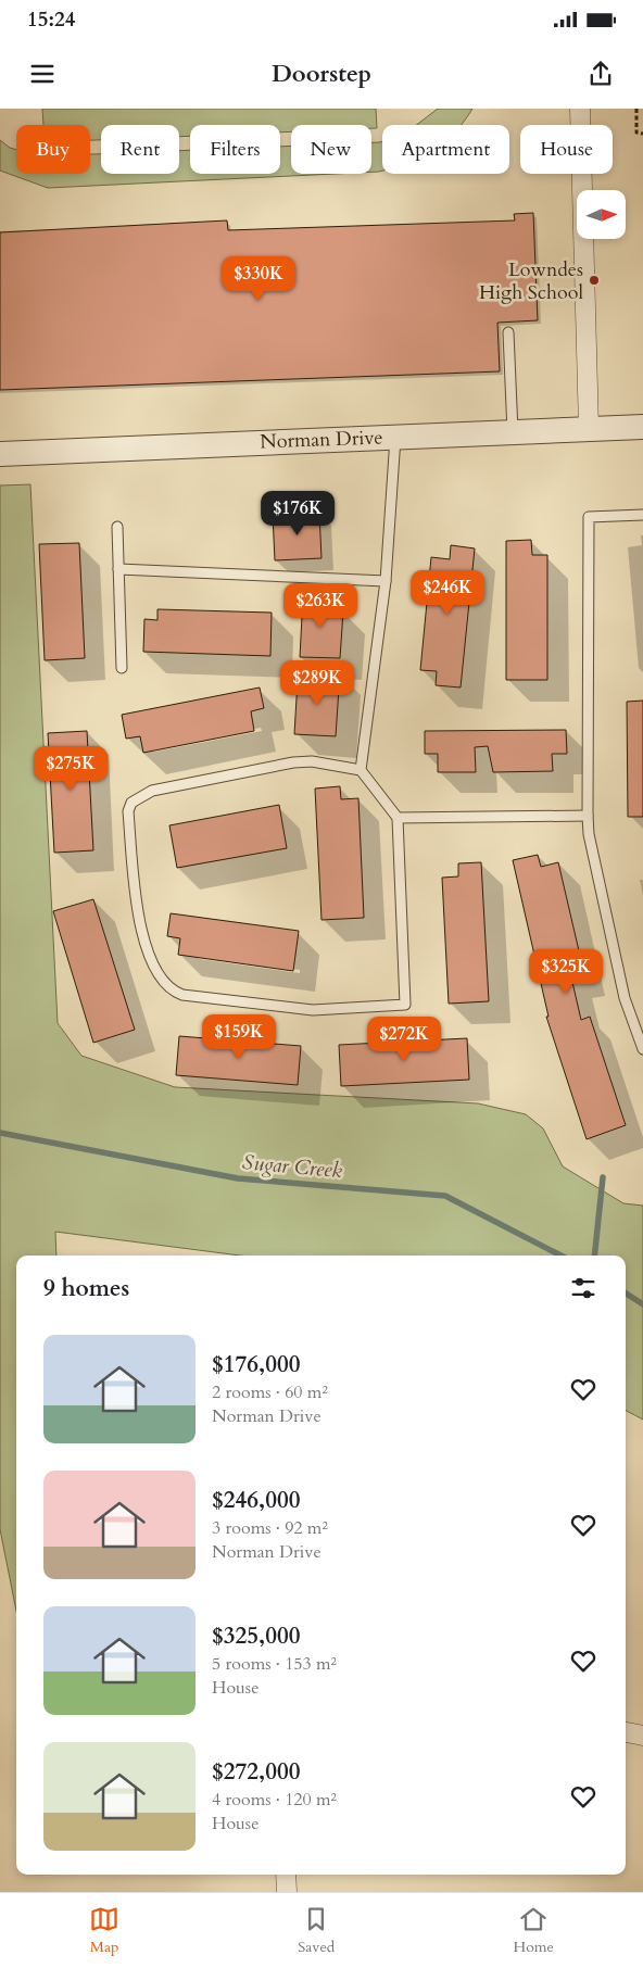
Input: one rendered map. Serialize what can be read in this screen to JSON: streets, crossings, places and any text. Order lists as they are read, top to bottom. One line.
{"streets":{"street":["Norman Drive"]},"water":["Sugar Creek"],"places":["Lowndes High School"],"north":"right","page":{"status":"15:24","header":"Doorstep","chip":["Buy","Rent","Filters","New","Apartment","House"],"price":["$330K","$176K","$246K","$263K","$289K","$275K","$325K","$159K","$272K"],"heading":"9 homes","list":[{"name":"$176,000","note":"2 rooms · 60 m² · Norman Drive"},{"name":"$246,000","note":"3 rooms · 92 m² · Norman Drive"},{"name":"$325,000","note":"5 rooms · 153 m² · House"},{"name":"$272,000","note":"4 rooms · 120 m² · House"}],"tabs":["Map","Saved","Home"]}}
